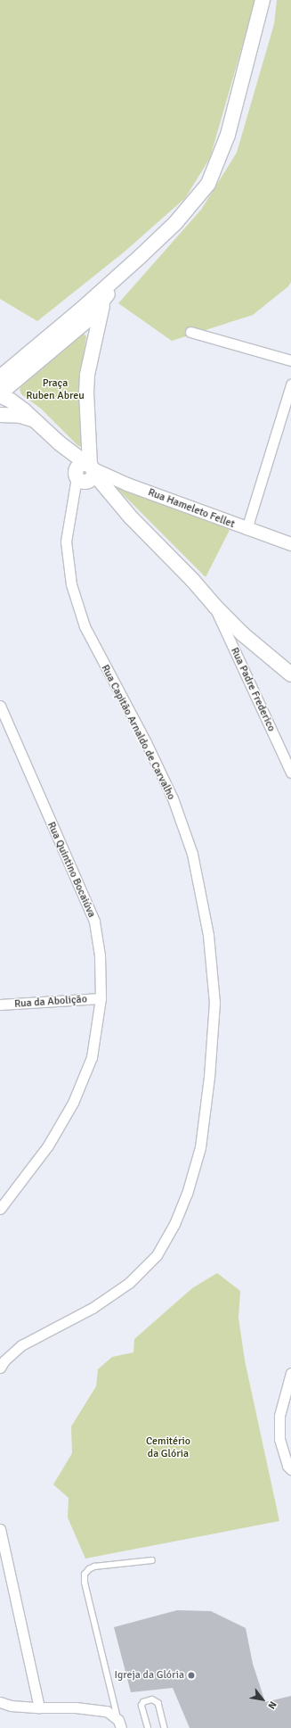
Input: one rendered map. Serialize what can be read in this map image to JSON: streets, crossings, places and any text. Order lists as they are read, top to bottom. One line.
{"streets":{"street":["Rua Hameleto Fellet","Rua Padre Frederico","Rua Capitão Arnaldo de Carvalho","Rua Quintino Bocaiúva","Rua da Abolição"]},"crossings":[["Rua Hameleto Fellet","Rua Capitão Arnaldo de Carvalho"],["Rua Quintino Bocaiúva","Rua da Abolição"]],"parks":["Praça Ruben Abreu","Cemitério da Glória"],"places":["Igreja da Glória"],"north":"bottom right"}
